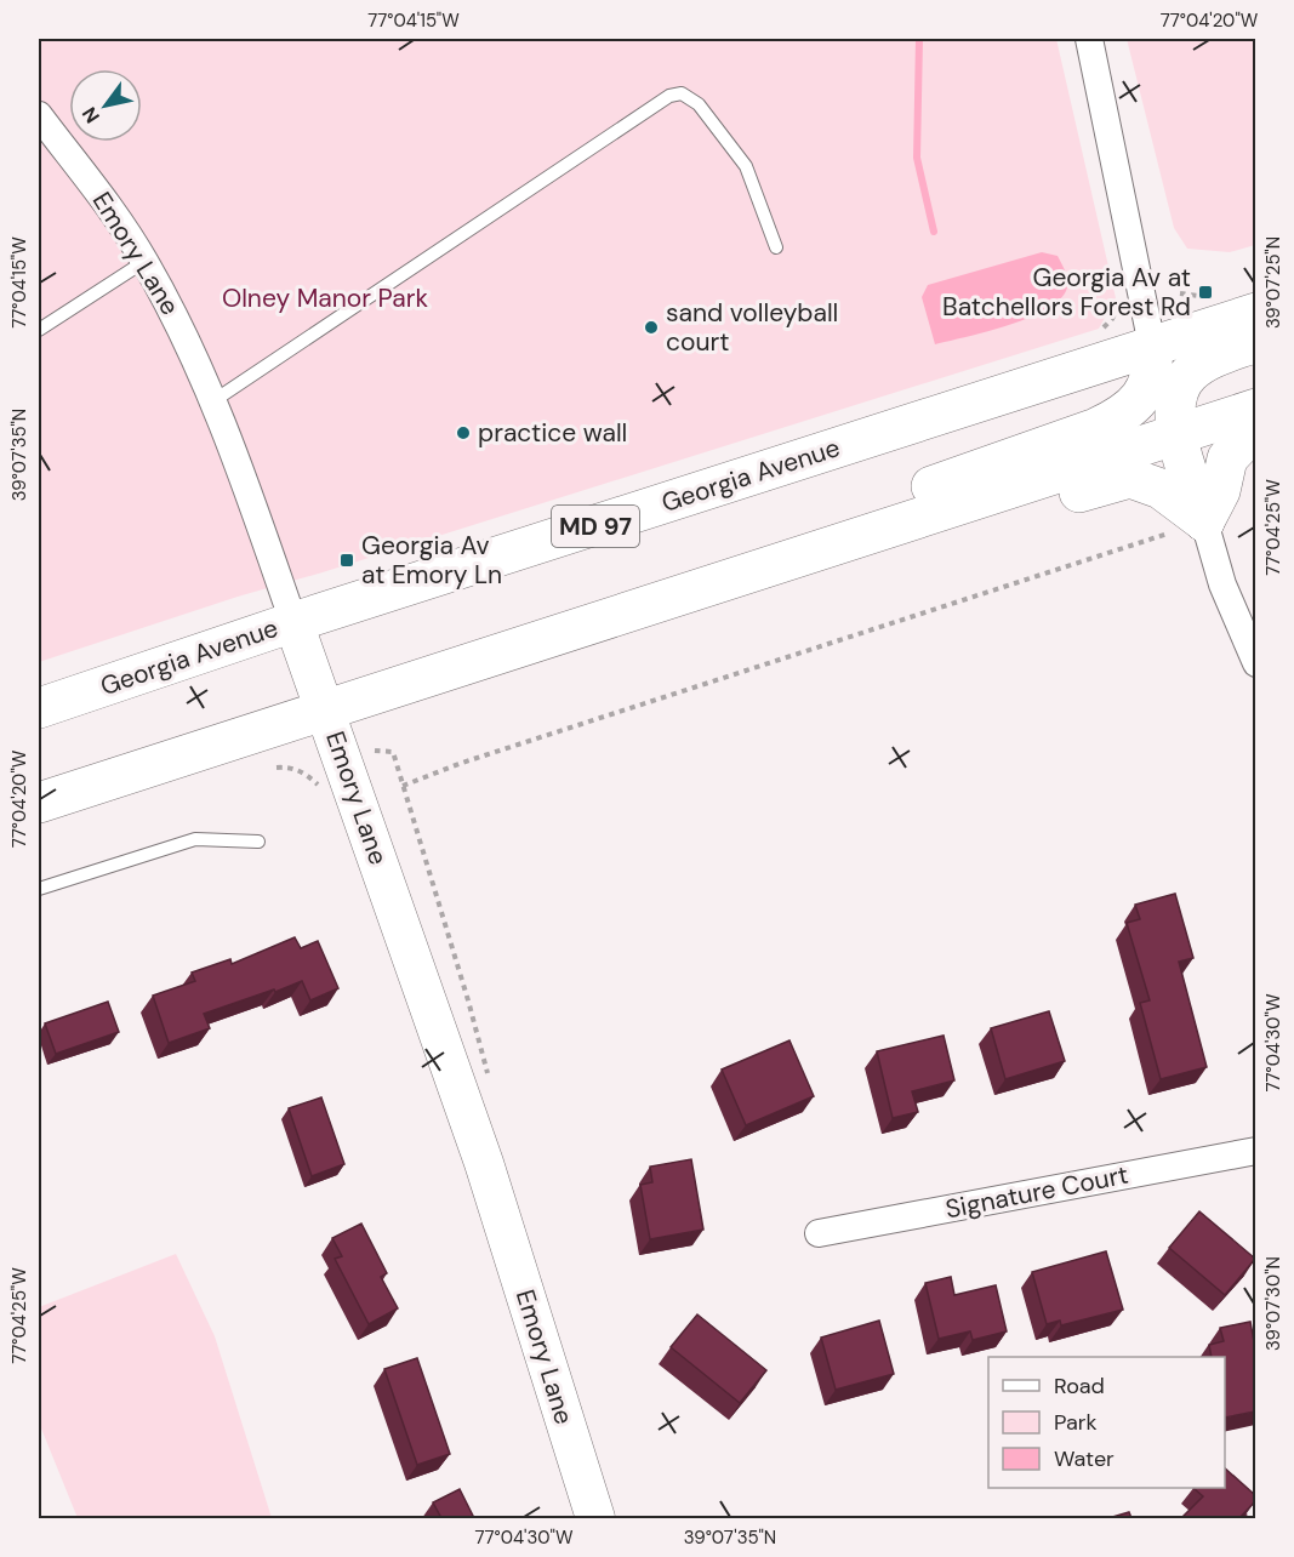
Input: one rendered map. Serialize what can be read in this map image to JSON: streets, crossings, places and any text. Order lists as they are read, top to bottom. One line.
{"streets":{"main road":["Georgia Avenue","MD 97"],"street":["Emory Lane","Signature Court"]},"crossings":[["Emory Lane","Georgia Avenue"]],"parks":["Olney Manor Park"],"places":{"transit":["Georgia Av at Batchellors Forest Rd","Georgia Av at Emory Ln"],"other":["sand volleyball court","practice wall"]},"legend":["Road","Park","Water"],"north":"bottom left","coordinates":["77°04'15\"W","77°04'20\"W","39°07'25\"N","39°07'35\"N","77°04'25\"W","77°04'30\"W","39°07'30\"N"]}
